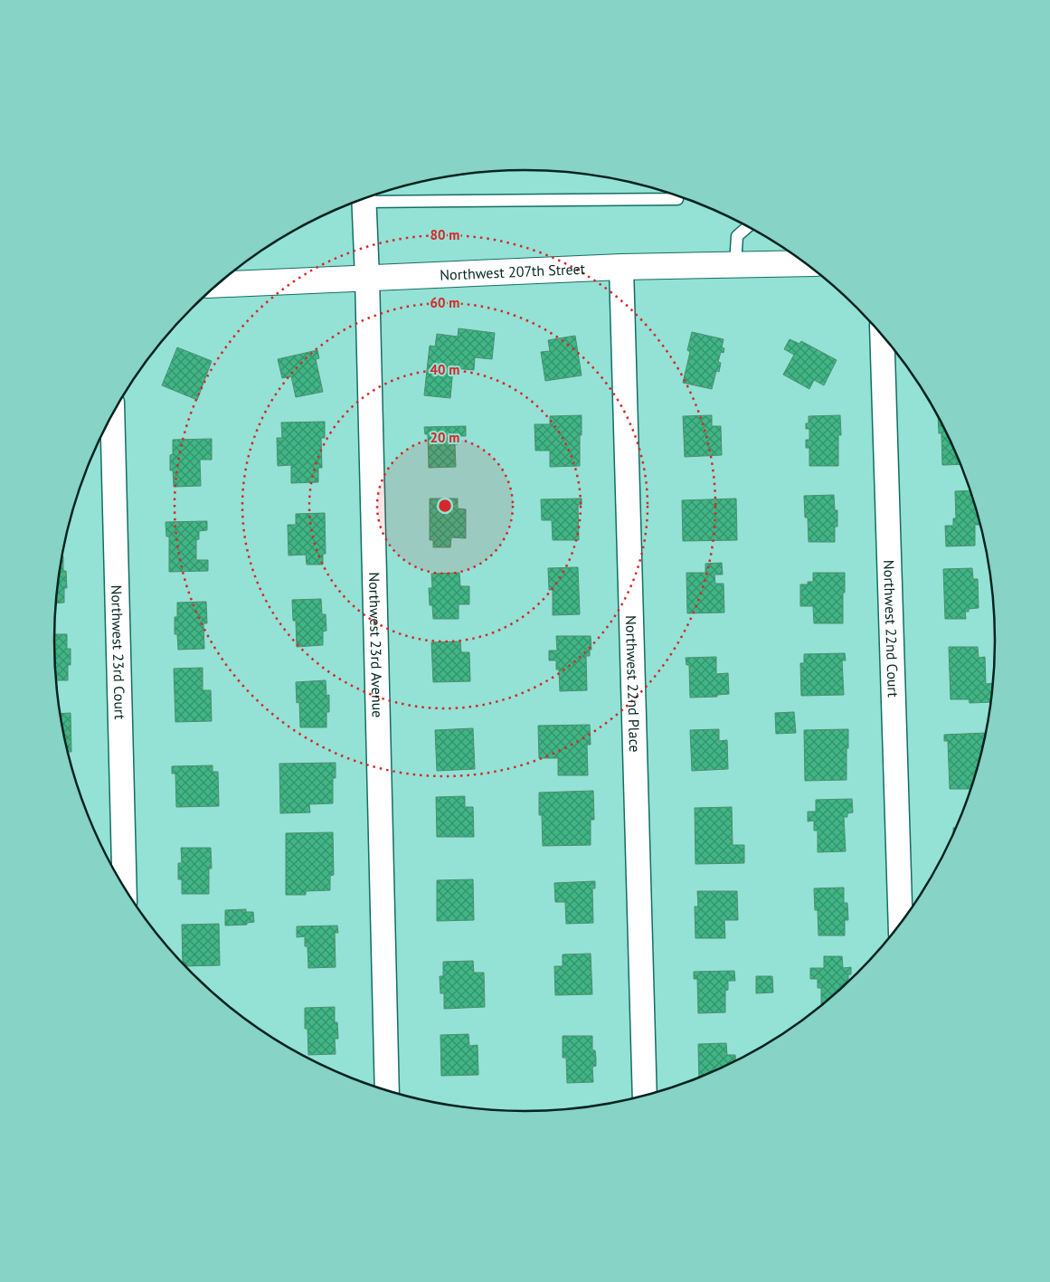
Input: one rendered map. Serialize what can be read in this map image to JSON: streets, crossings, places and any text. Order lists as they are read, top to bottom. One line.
{"streets":{"street":["Northwest 207th Street","Northwest 22nd Court","Northwest 23rd Avenue","Northwest 23rd Court","Northwest 22nd Place"]},"crossings":[["Northwest 207th Street","Northwest 23rd Avenue"],["Northwest 207th Street","Northwest 22nd Place"]],"rings":["80 m","60 m","40 m","20 m"]}
